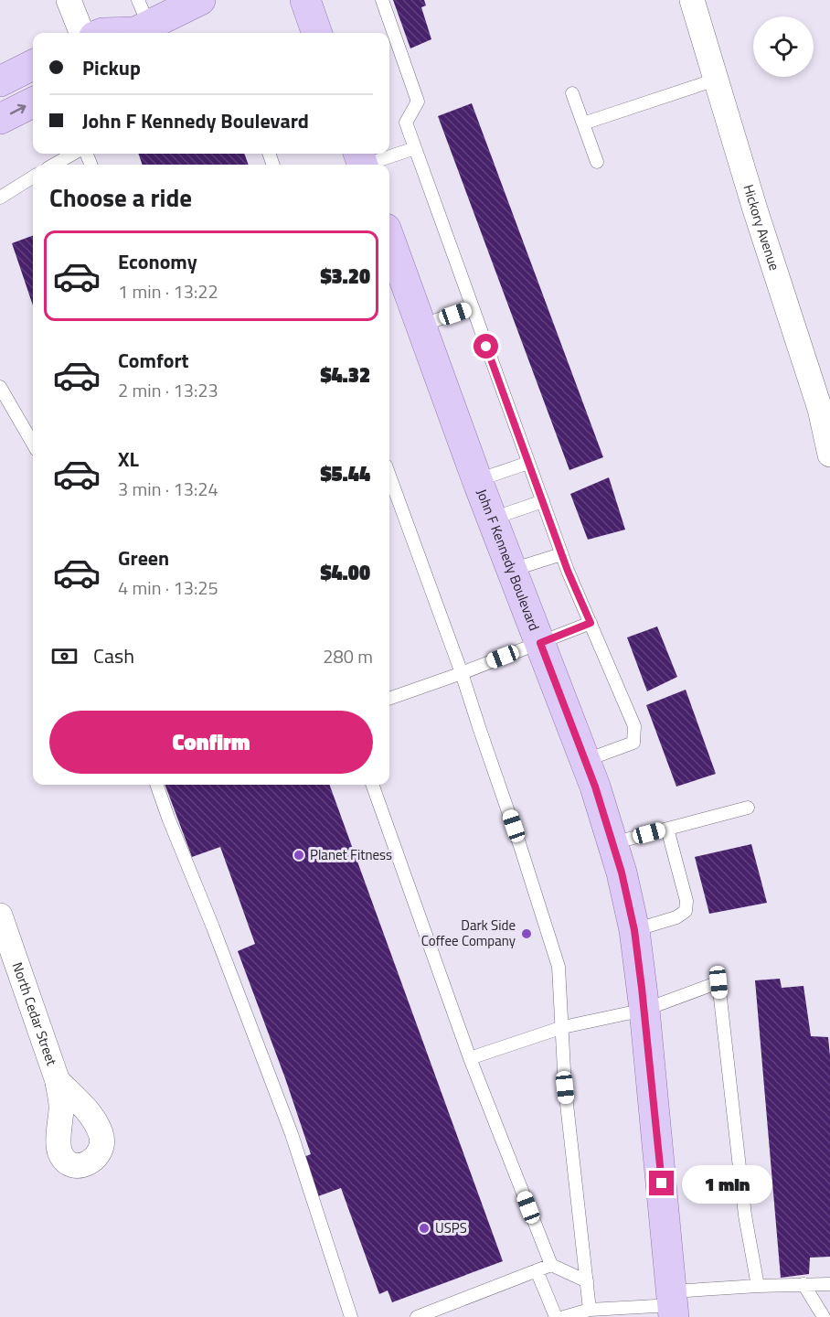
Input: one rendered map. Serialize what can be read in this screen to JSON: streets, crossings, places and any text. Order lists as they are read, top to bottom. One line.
{"streets":{"main road":["John F Kennedy Boulevard"],"street":["Hickory Avenue","North Cedar Street"]},"places":["Planet Fitness","Dark Side Coffee Company","USPS"],"page":{"banner":["Pickup","John F Kennedy Boulevard"],"heading":"Choose a ride","list":[{"name":"Economy","note":"1 min · 13:22","value":"$3.20"},{"name":"Comfort","note":"2 min · 13:23","value":"$4.32"},{"name":"XL","note":"3 min · 13:24","value":"$5.44"},{"name":"Green","note":"4 min · 13:25","value":"$4.00"}],"pay":["Cash","280 m"],"buttons":"Confirm","bubble":"1 min"}}
